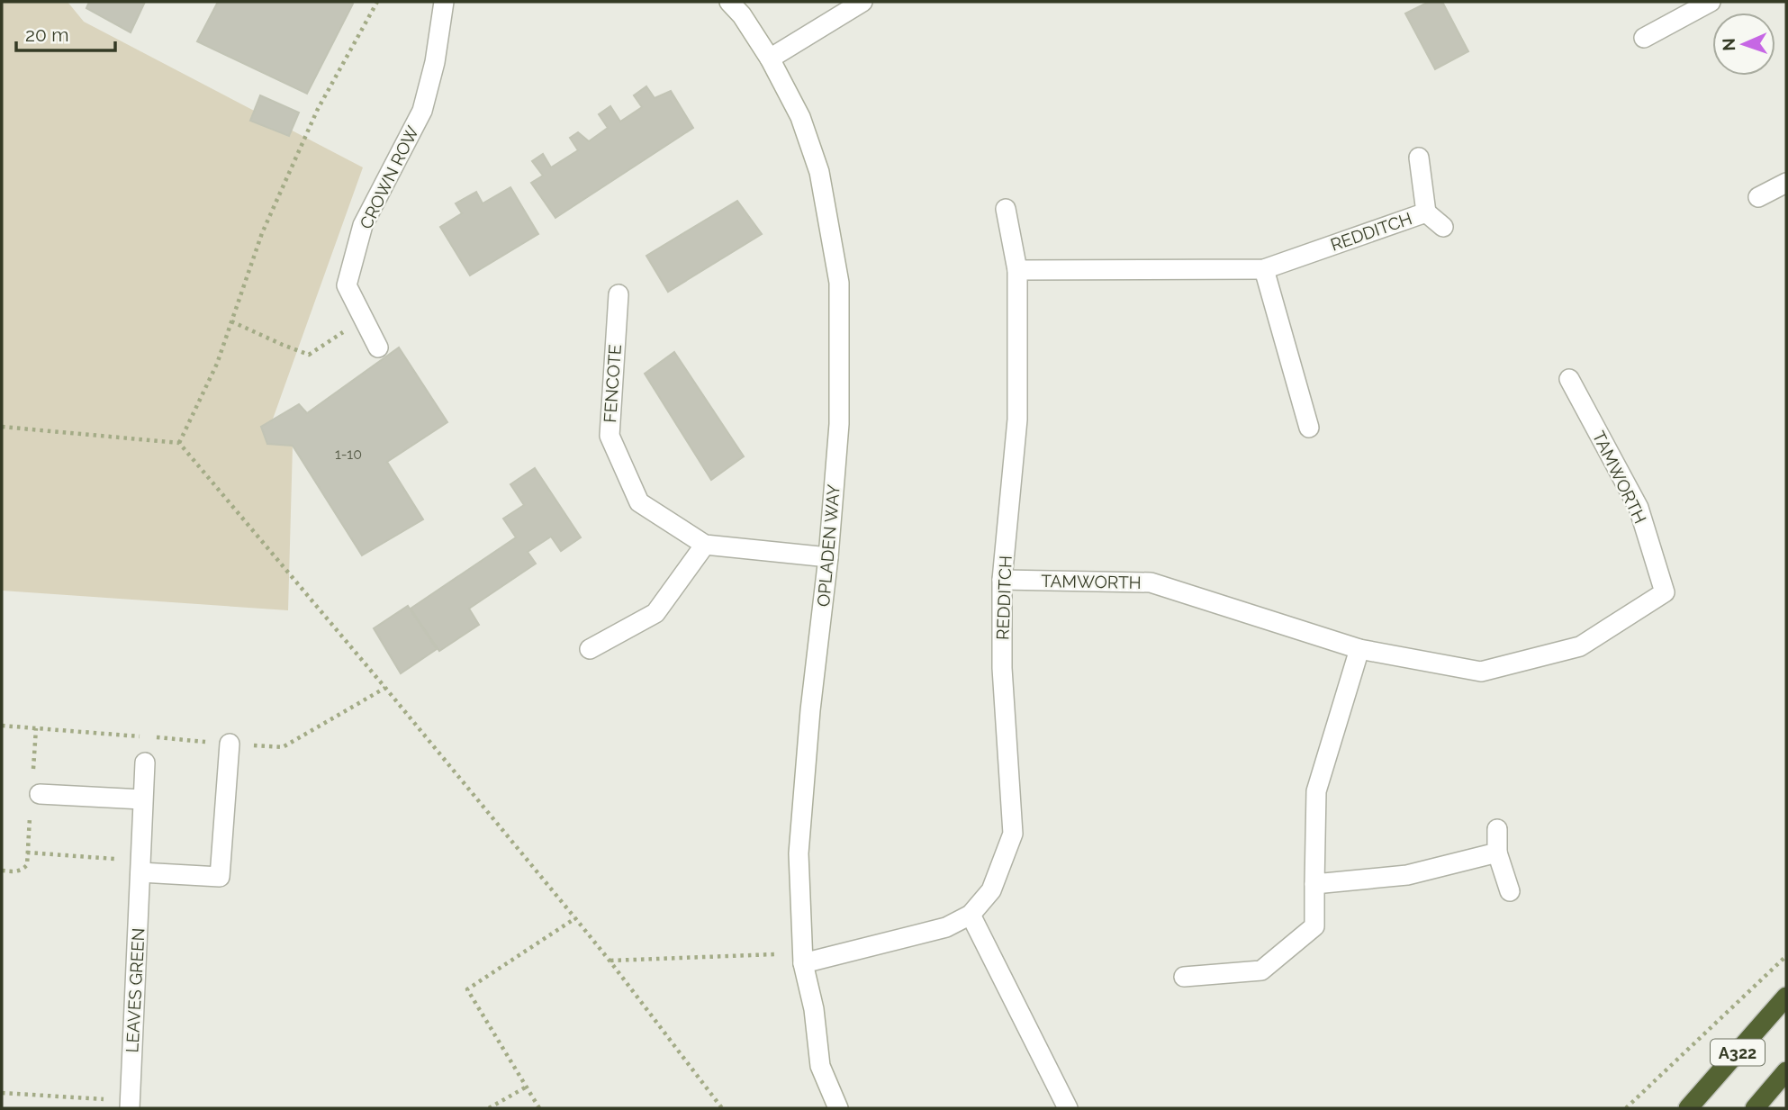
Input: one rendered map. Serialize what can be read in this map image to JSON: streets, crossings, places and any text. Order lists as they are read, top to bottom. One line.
{"streets":{"highway":["A322"],"street":["CROWN ROW","REDDITCH","FENCOTE","TAMWORTH","OPLADEN WAY","LEAVES GREEN"]},"crossings":[["REDDITCH","TAMWORTH"],["REDDITCH","OPLADEN WAY"],["FENCOTE","OPLADEN WAY"]],"house_numbers":["1-10"],"scale_bar":"20 m","north":"left"}
